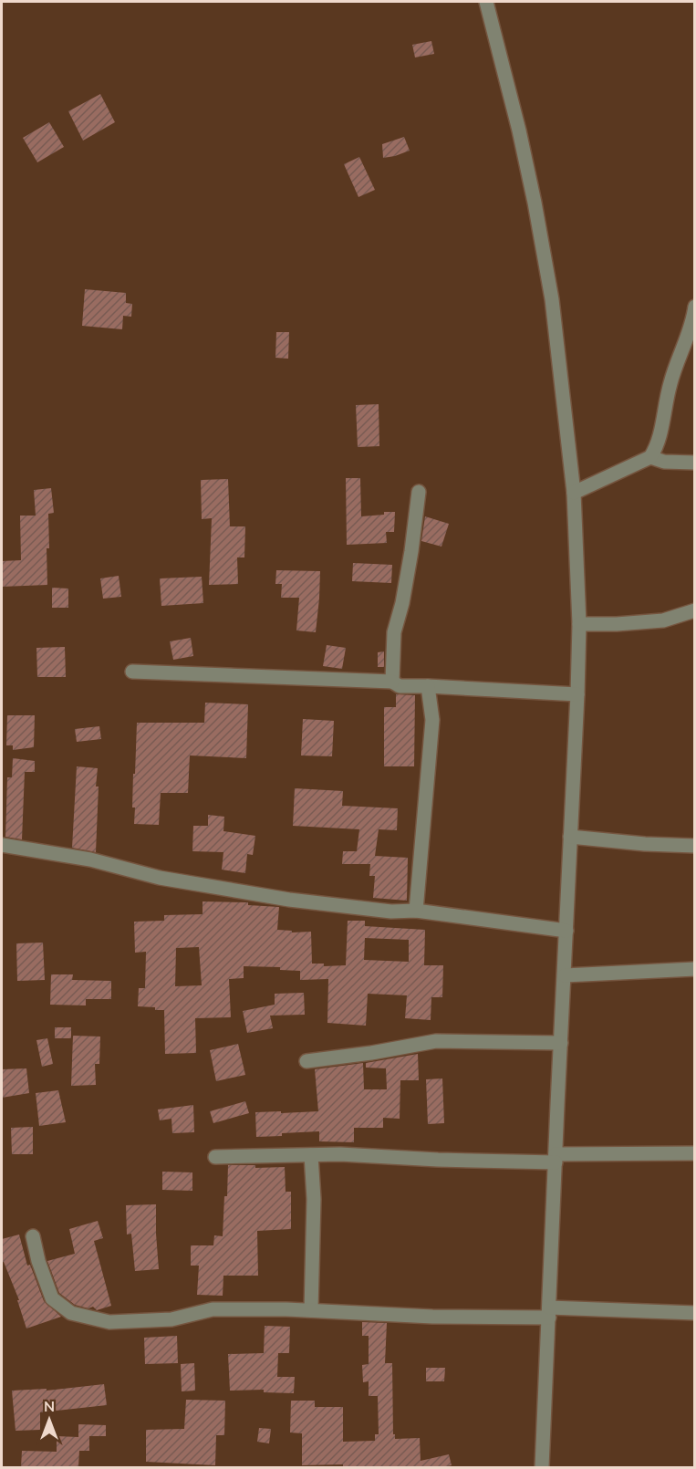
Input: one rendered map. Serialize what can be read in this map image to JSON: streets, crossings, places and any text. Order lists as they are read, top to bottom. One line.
{"north":"top"}
